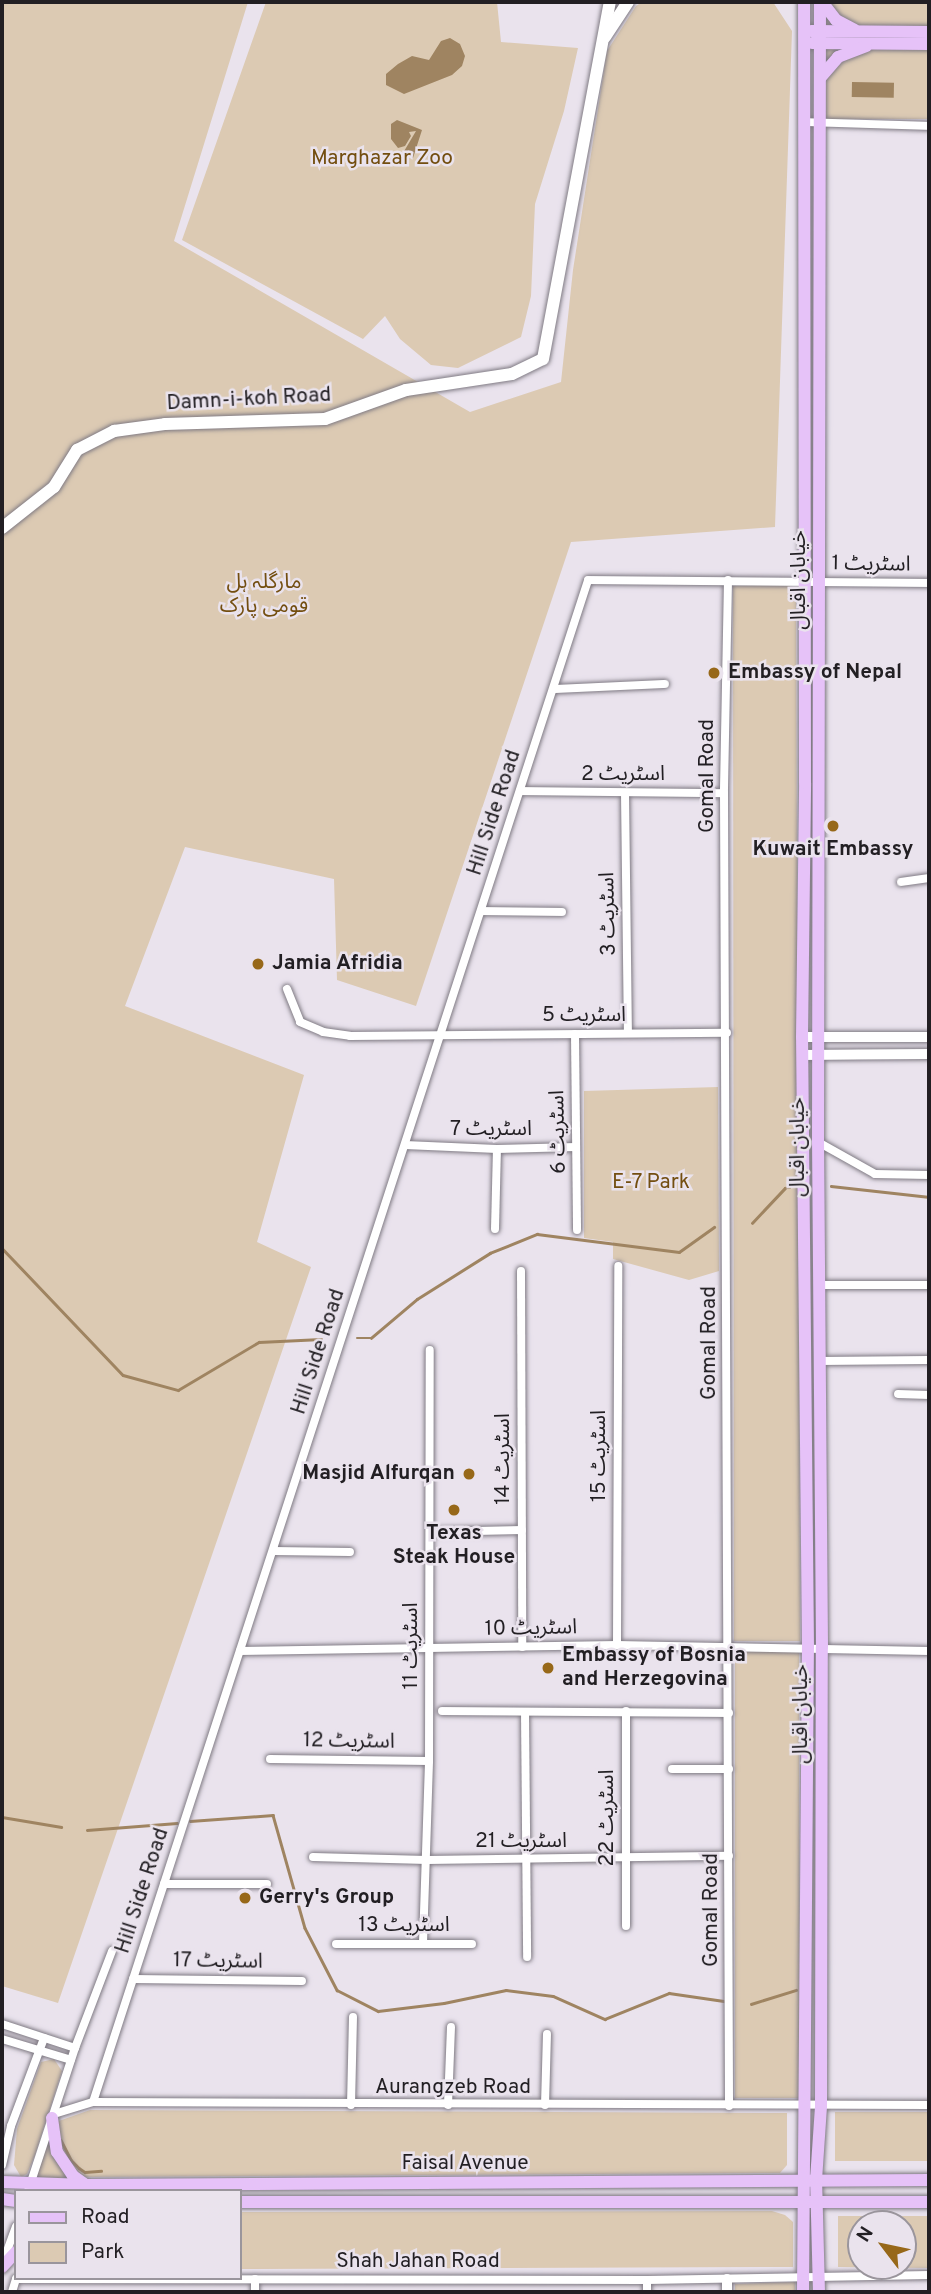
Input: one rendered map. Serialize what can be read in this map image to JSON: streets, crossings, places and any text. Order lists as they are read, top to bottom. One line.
{"streets":{"main road":["Damn-i-koh Road","خیابان اقبال","Faisal Avenue"],"street":["اسٹریٹ 1","اسٹریٹ 2","Gomal Road","Hill Side Road","اسٹریٹ 3","اسٹریٹ 5","اسٹریٹ 7","اسٹریٹ 6","اسٹریٹ 15","اسٹریٹ 14","اسٹریٹ 10","اسٹریٹ 11","اسٹریٹ 12","اسٹریٹ 22","اسٹریٹ 21","اسٹریٹ 13","اسٹریٹ 17","Aurangzeb Road","Shah Jahan Road"]},"crossings":[["اسٹریٹ 1","خیابان اقبال"],["اسٹریٹ 1","Gomal Road"],["اسٹریٹ 1","Hill Side Road"],["خیابان اقبال","اسٹریٹ 10"],["خیابان اقبال","Aurangzeb Road"],["خیابان اقبال","Faisal Avenue"],["خیابان اقبال","Shah Jahan Road"],["اسٹریٹ 2","Gomal Road"],["اسٹریٹ 2","Hill Side Road"],["اسٹریٹ 2","اسٹریٹ 3"],["Gomal Road","اسٹریٹ 5"],["Gomal Road","اسٹریٹ 10"],["Gomal Road","اسٹریٹ 21"],["Gomal Road","Aurangzeb Road"],["Hill Side Road","اسٹریٹ 5"],["Hill Side Road","اسٹریٹ 7"],["Hill Side Road","اسٹریٹ 10"],["Hill Side Road","اسٹریٹ 17"],["Hill Side Road","Aurangzeb Road"],["اسٹریٹ 3","اسٹریٹ 5"],["اسٹریٹ 5","اسٹریٹ 6"],["اسٹریٹ 7","اسٹریٹ 6"],["اسٹریٹ 15","اسٹریٹ 10"],["اسٹریٹ 14","اسٹریٹ 10"],["اسٹریٹ 10","اسٹریٹ 11"],["اسٹریٹ 11","اسٹریٹ 12"],["اسٹریٹ 11","اسٹریٹ 21"],["اسٹریٹ 11","اسٹریٹ 13"],["اسٹریٹ 22","اسٹریٹ 21"]],"parks":["Marghazar Zoo","مارگلہ ہل قومی پارک","E-7 Park"],"places":["Embassy of Nepal","Kuwait Embassy","Jamia Afridia","Masjid Alfurqan","Texas Steak House","Embassy of Bosnia and Herzegovina","Gerry's Group"],"legend":["Road","Park"],"north":"top left"}
